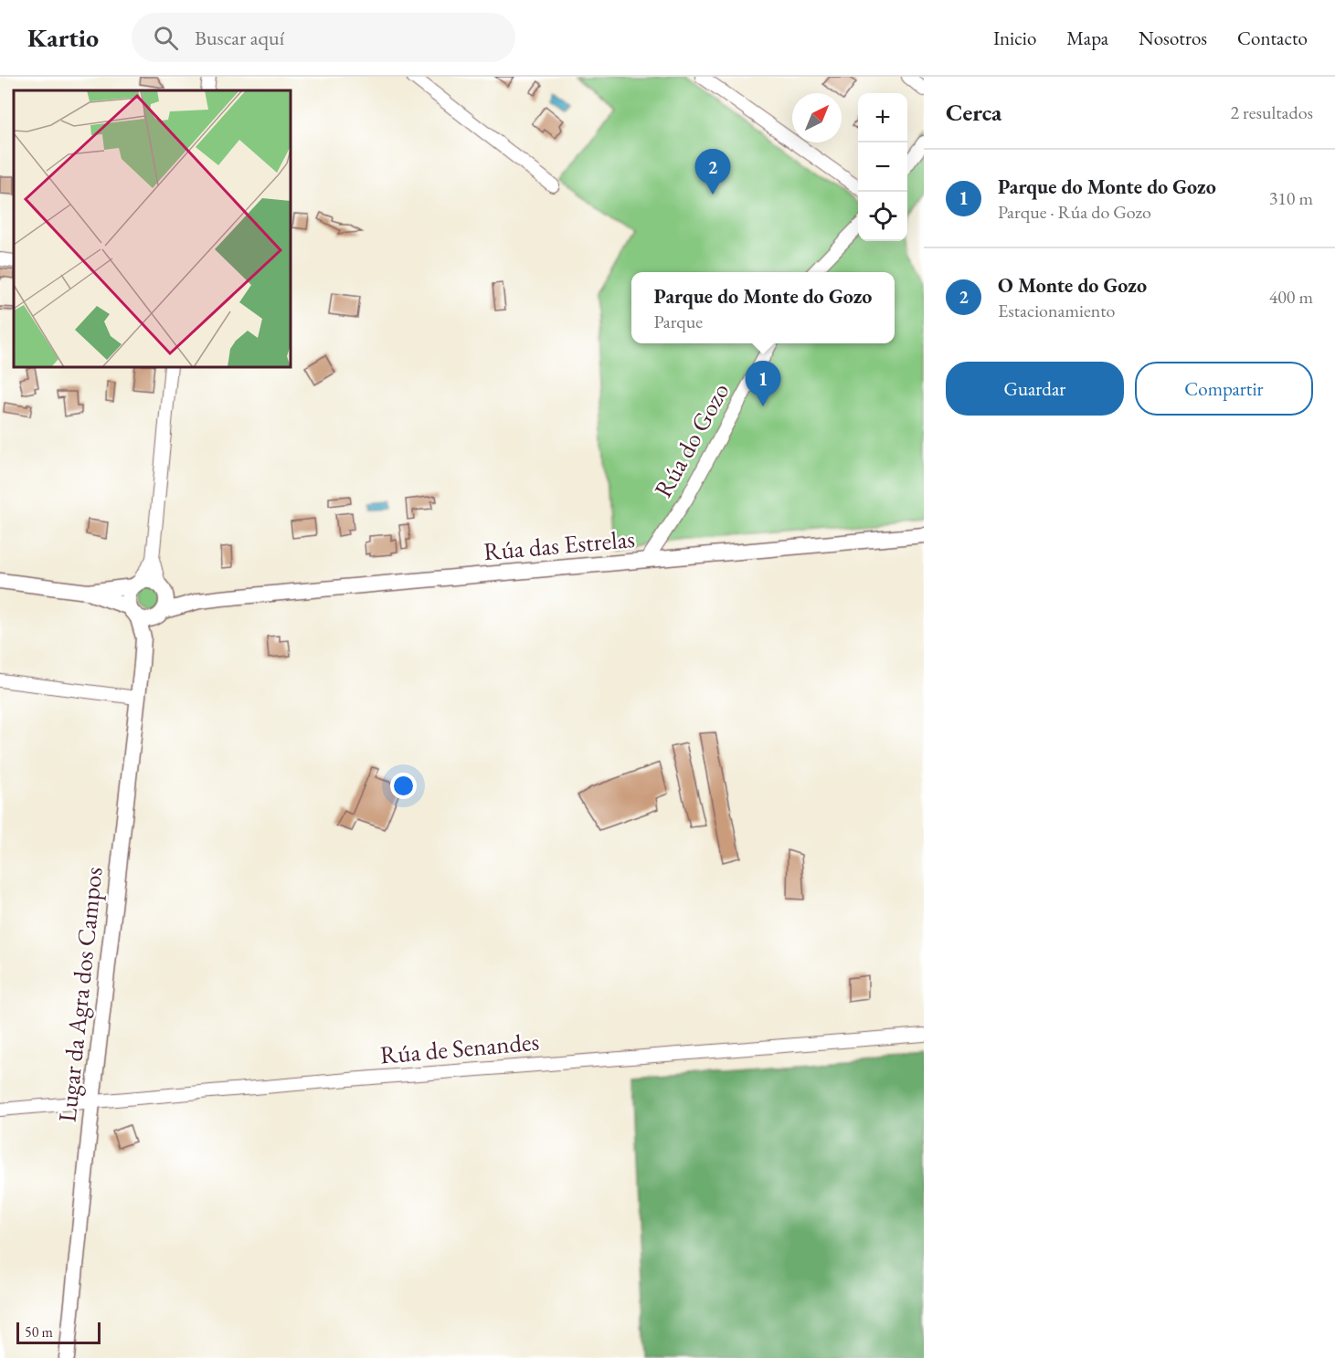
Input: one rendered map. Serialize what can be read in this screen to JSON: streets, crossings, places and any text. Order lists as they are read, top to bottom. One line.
{"streets":{"street":["Rúa do Gozo","Rúa das Estrelas","Lugar da Agra dos Campos","Rúa de Senandes"]},"crossings":[["Rúa do Gozo","Rúa das Estrelas"],["Rúa das Estrelas","Lugar da Agra dos Campos"],["Lugar da Agra dos Campos","Rúa de Senandes"]],"scale_bar":"50 m","north":"top right","page":{"header":"Kartio","search":"Buscar aquí","nav":["Inicio","Mapa","Nosotros","Contacto"],"heading":["Cerca","2 resultados"],"map_buttons":["+","−"],"list":[{"mark":"1","name":"Parque do Monte do Gozo","note":"Parque · Rúa do Gozo","value":"310 m"},{"mark":"2","name":"O Monte do Gozo","note":"Estacionamiento","value":"400 m"}],"pins":["2","1"],"popup":["Parque do Monte do Gozo","Parque"],"buttons":["Guardar","Compartir"],"scale":"50 m"}}
